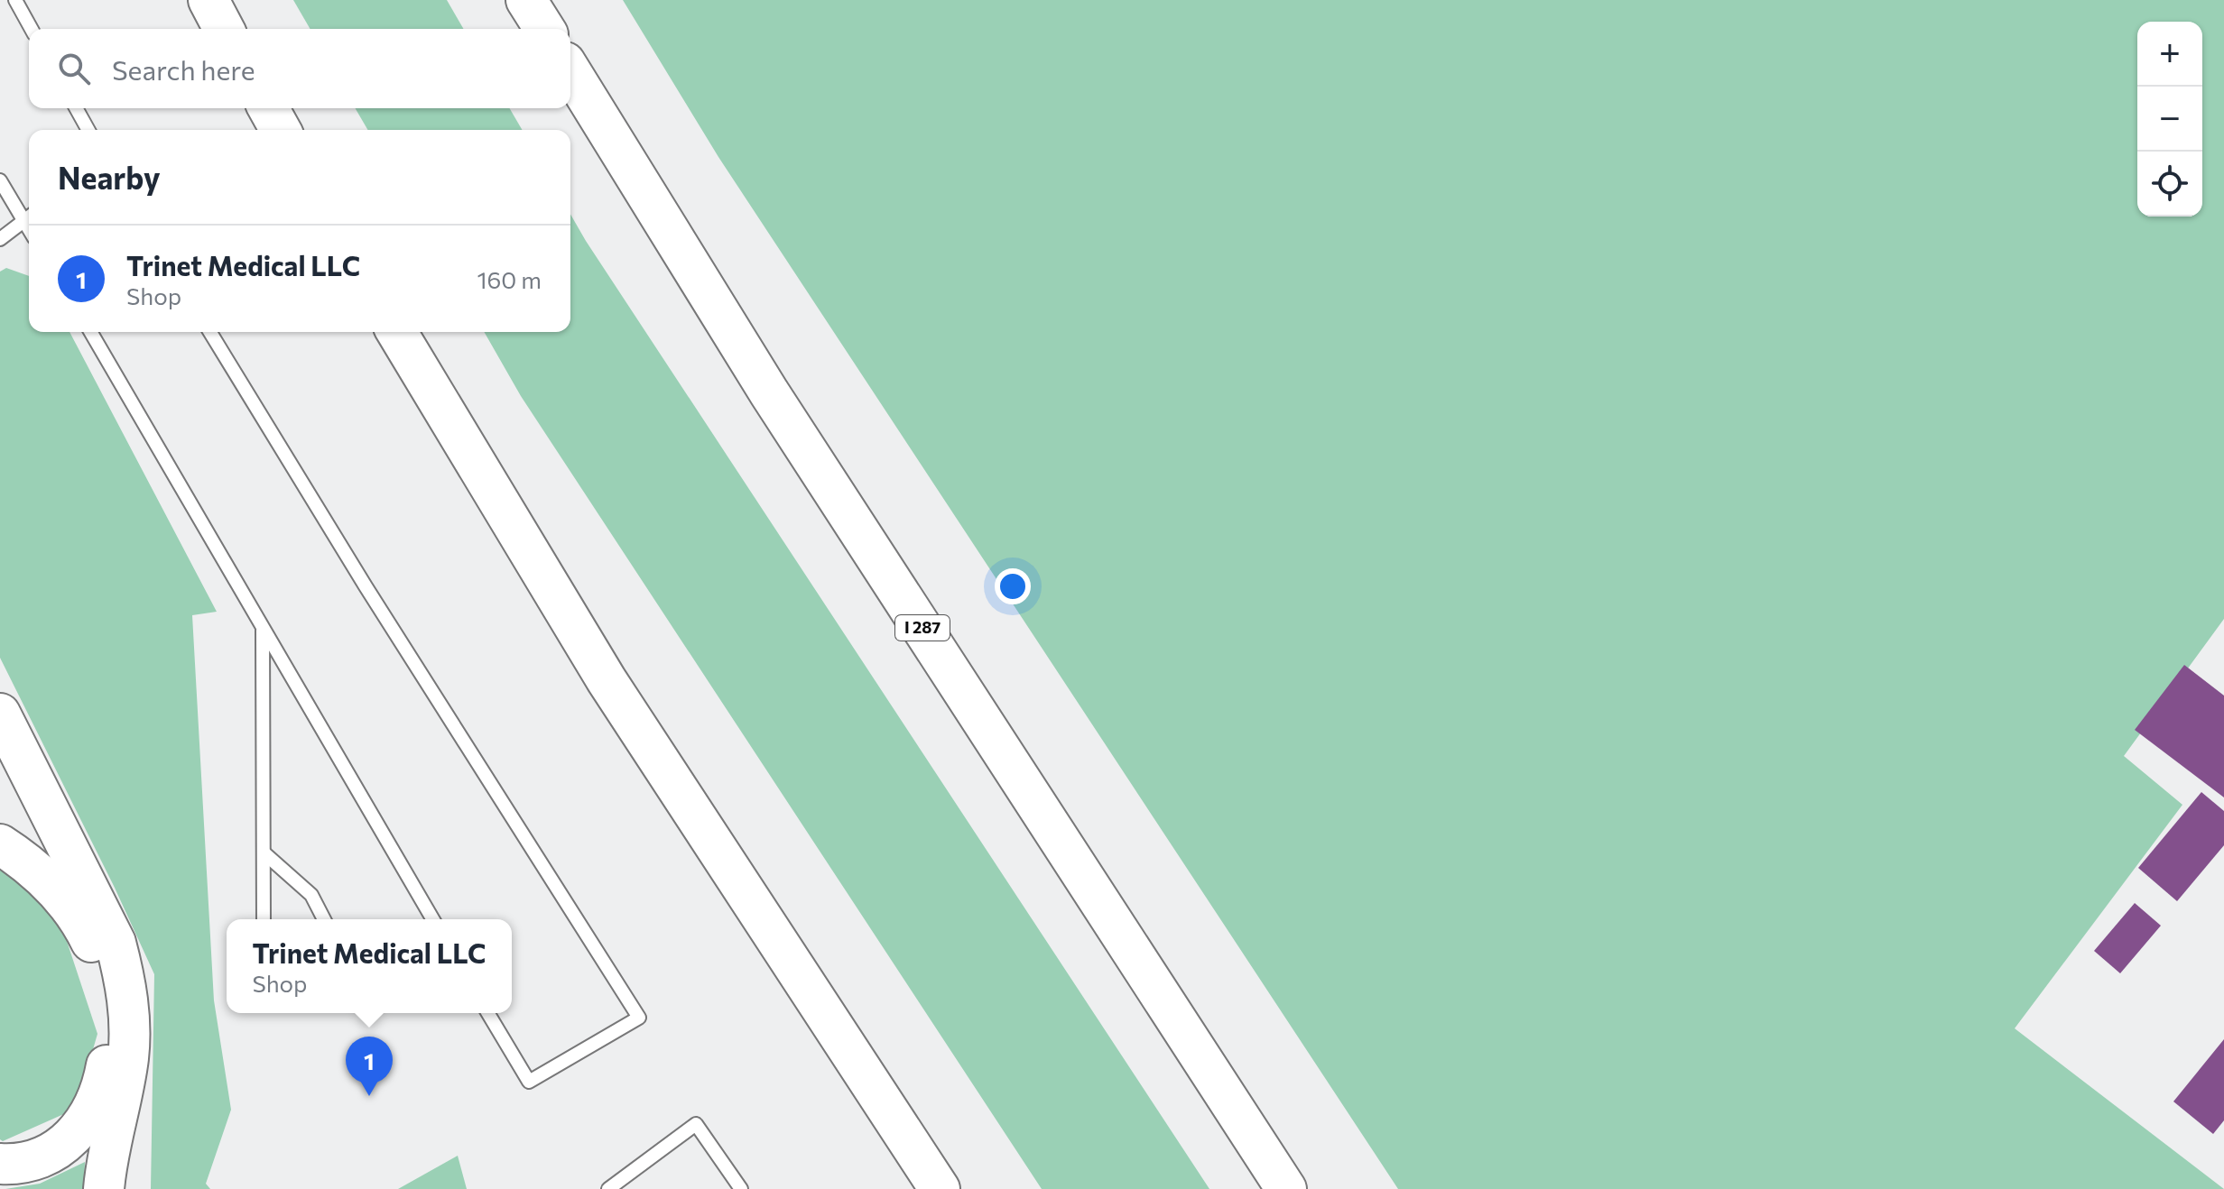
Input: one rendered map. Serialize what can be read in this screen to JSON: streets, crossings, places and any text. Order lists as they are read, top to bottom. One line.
{"streets":{"highway":["I 287"]},"page":{"map_buttons":["+","−"],"search":"Search here","heading":"Nearby","list":[{"mark":"1","name":"Trinet Medical LLC","note":"Shop","value":"160 m"}],"popup":["Trinet Medical LLC","Shop"],"pins":"1"}}
